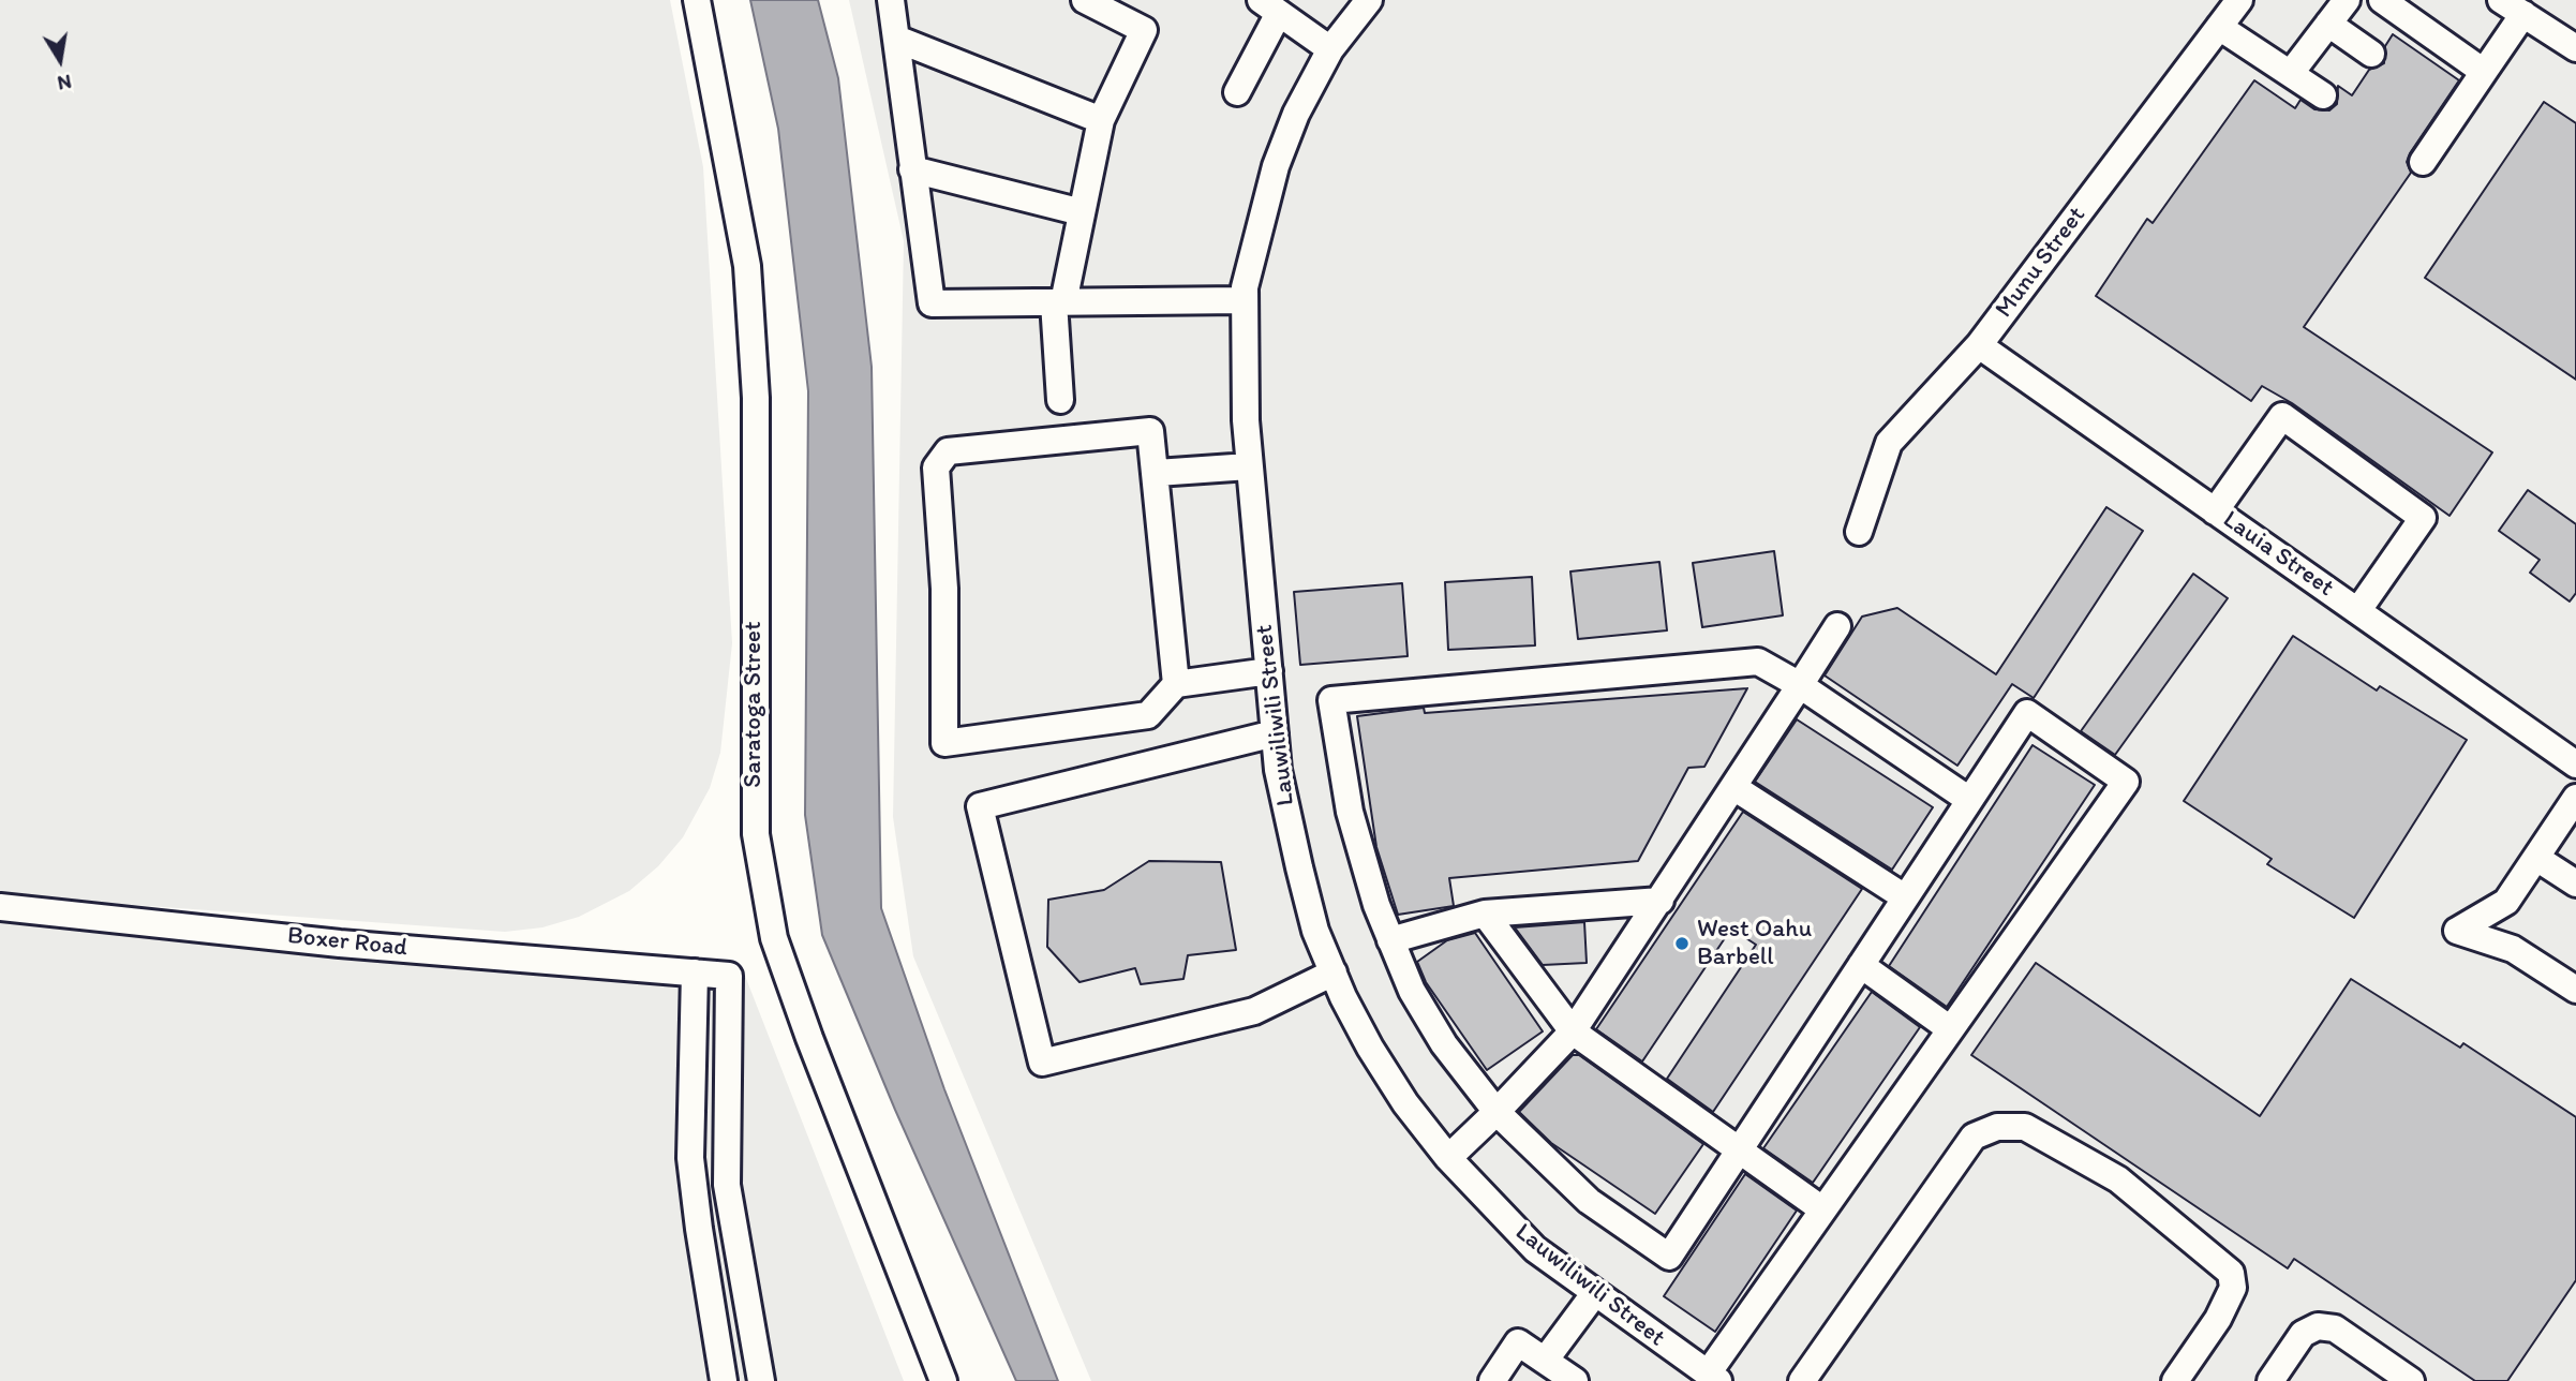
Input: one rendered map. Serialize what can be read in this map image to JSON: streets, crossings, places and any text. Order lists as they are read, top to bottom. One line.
{"streets":{"street":["Munu Street","Lauia Street","Saratoga Street","Lauwiliwili Street","Boxer Road"]},"crossings":[["Munu Street","Lauia Street"]],"places":["West Oahu Barbell"],"north":"bottom"}
